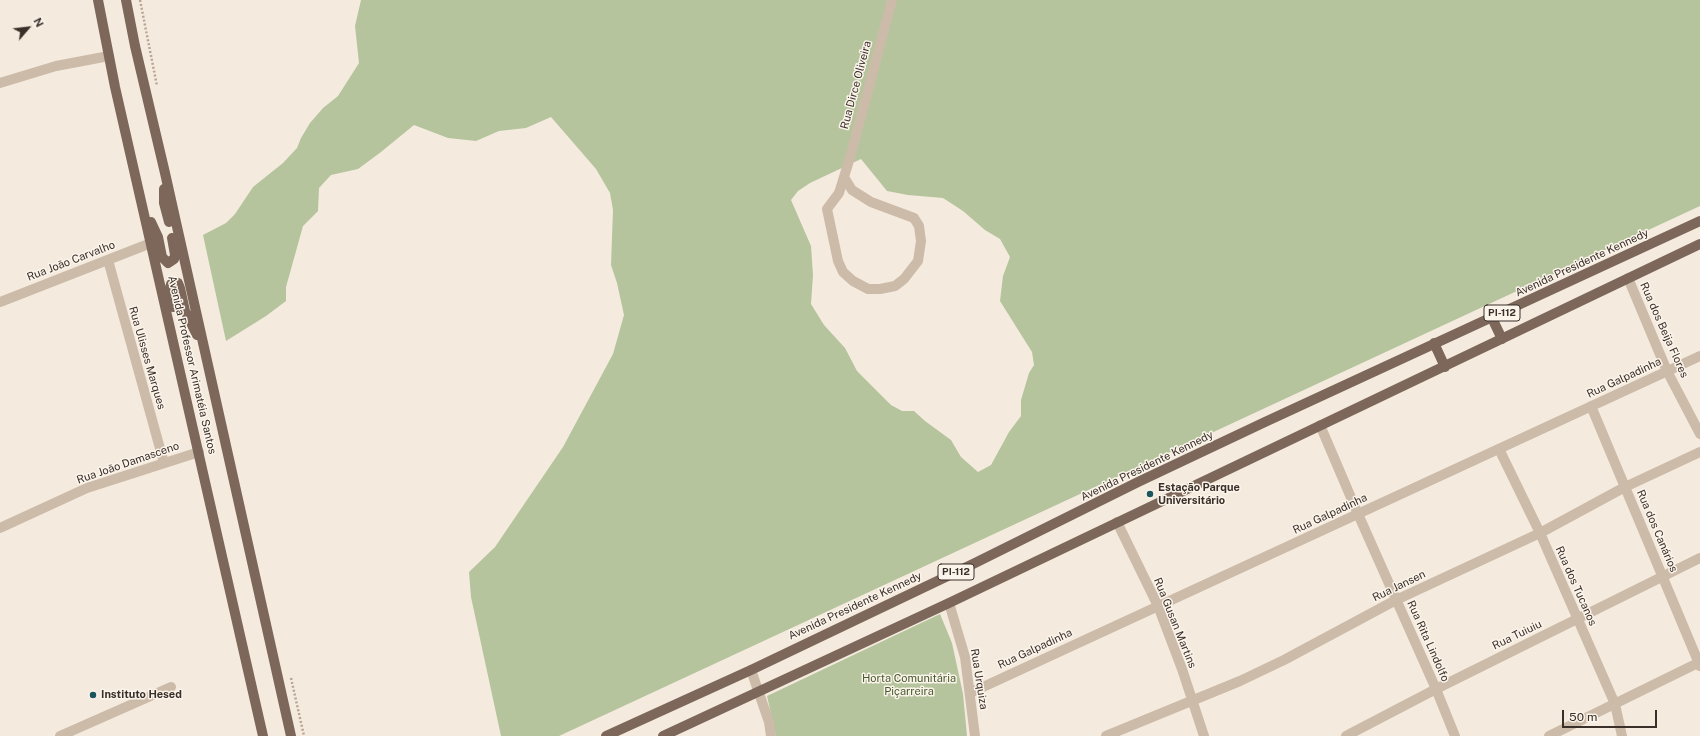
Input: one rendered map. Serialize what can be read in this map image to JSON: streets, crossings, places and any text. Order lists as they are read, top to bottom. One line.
{"streets":{"main road":["Avenida Presidente Kennedy","PI-112","Avenida Professor Arimatéia Santos"],"street":["Rua Dirce Oliveira","Rua João Carvalho","Rua dos Beija Flores","Rua Ulisses Marques","Rua Galpadinha","Rua João Damasceno","Rua dos Canários","Rua Jansen","Rua dos Tucanos","Rua Gusan Martins","Rua Tuiuiu","Rua Rita Lindolfo","Rua Urquiza"]},"crossings":[["Rua João Carvalho","Rua Ulisses Marques"],["Rua João Carvalho","Avenida Professor Arimatéia Santos"],["PI-112","Rua dos Beija Flores"],["PI-112","Rua Gusan Martins"],["PI-112","Rua Rita Lindolfo"],["PI-112","Rua Urquiza"],["Rua dos Beija Flores","Rua Galpadinha"],["Rua Ulisses Marques","Rua João Damasceno"],["Avenida Professor Arimatéia Santos","Rua João Damasceno"],["Rua Galpadinha","Rua dos Canários"],["Rua Galpadinha","Rua dos Tucanos"],["Rua Galpadinha","Rua Gusan Martins"],["Rua Galpadinha","Rua Rita Lindolfo"],["Rua Galpadinha","Rua Urquiza"],["Rua dos Canários","Rua Jansen"],["Rua dos Canários","Rua Tuiuiu"],["Rua Jansen","Rua dos Tucanos"],["Rua Jansen","Rua Gusan Martins"],["Rua Jansen","Rua Rita Lindolfo"],["Rua dos Tucanos","Rua Tuiuiu"],["Rua Tuiuiu","Rua Rita Lindolfo"]],"parks":["Horta Comunitária Piçarreira"],"places":["Estação Parque Universitário","Instituto Hesed"],"scale_bar":"50 m","north":"top right"}
